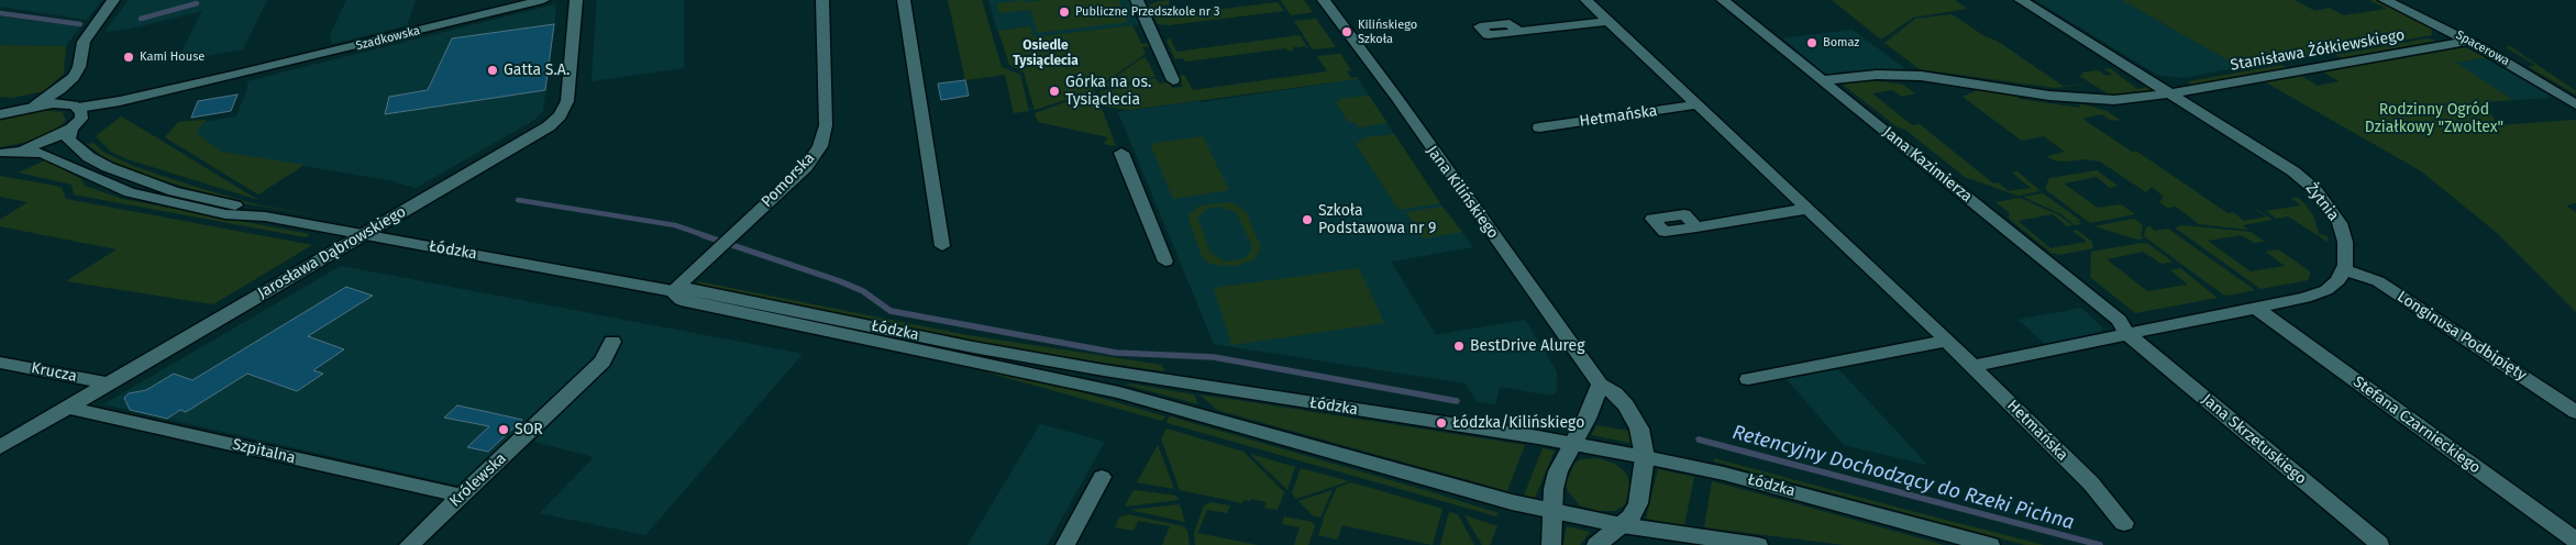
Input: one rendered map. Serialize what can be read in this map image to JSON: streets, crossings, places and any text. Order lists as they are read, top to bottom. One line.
{"streets":{"street":["Szadkowska","Spacerowa","Stanisława Żółkiewskiego","Hetmańska","Jana Kazimierza","Pomorska","Jana Kilińskiego","Żytnia","Łódzka","Jarosława Dąbrowskiego","Longinusa Podbipięty","Krucza","Stefana Czarnieckiego","Jana Skrzetuskiego","Szpitalna","Królewska"]},"crossings":[["Szadkowska","Łódzka"],["Spacerowa","Stanisława Żółkiewskiego"],["Stanisława Żółkiewskiego","Jana Kazimierza"],["Stanisława Żółkiewskiego","Żytnia"],["Jana Kazimierza","Jana Skrzetuskiego"],["Pomorska","Łódzka"],["Jana Kilińskiego","Łódzka"],["Żytnia","Longinusa Podbipięty"],["Łódzka","Jarosława Dąbrowskiego"],["Jarosława Dąbrowskiego","Krucza"],["Jarosława Dąbrowskiego","Szpitalna"],["Szpitalna","Królewska"]],"districts":["Osiedle Tysiąclecia"],"water":["Retencyjny Dochodzący do Rzeki Pichna"],"parks":["Rodzinny Ogród Działkowy \"Zwoltex\""],"places":["Publiczne Przedszkole nr 3","Kilińskiego Szkoła","Bomaz","Kami House","Gatta S.A.","Górka na os. Tysiąclecia","Szkoła Podstawowa nr 9","BestDrive Alureg","Łódzka/Kilińskiego","SOR"]}
